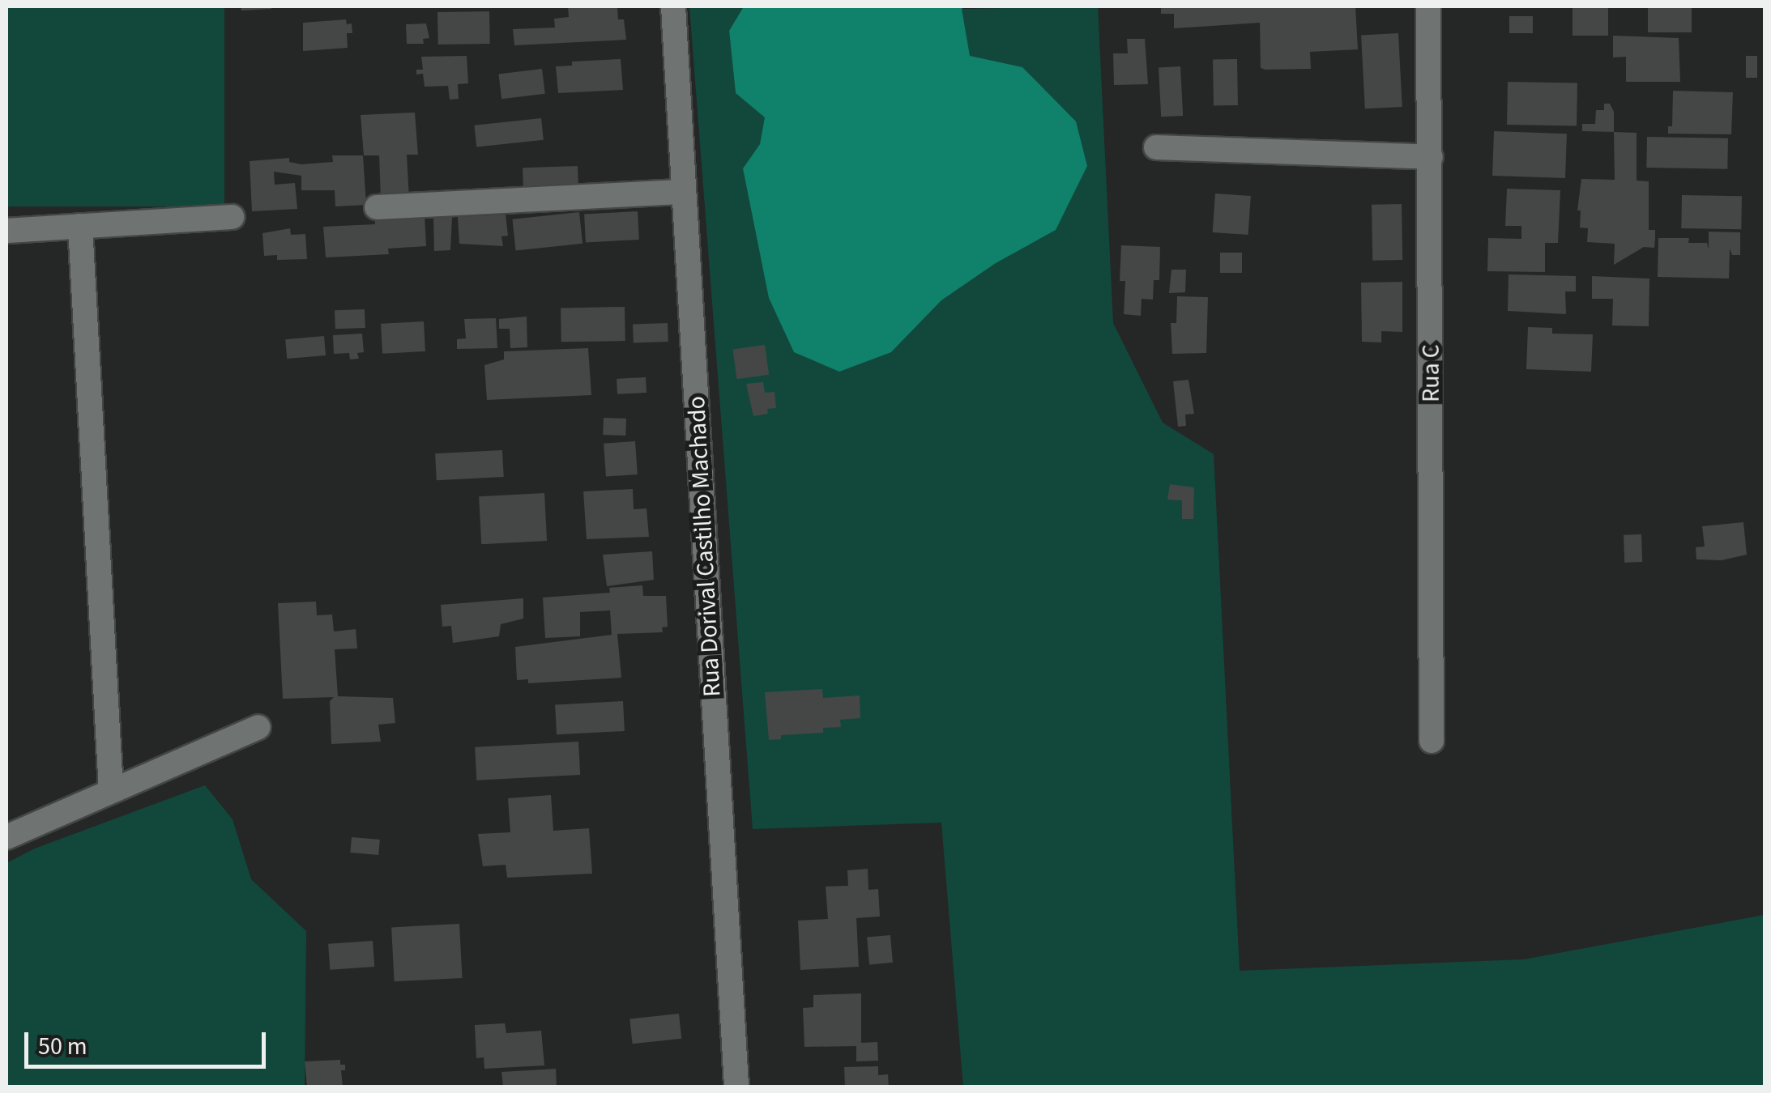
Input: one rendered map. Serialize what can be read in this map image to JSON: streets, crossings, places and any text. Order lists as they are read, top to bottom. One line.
{"streets":{"street":["Rua C","Rua Dorival Castilho Machado"]},"scale_bar":"50 m"}
